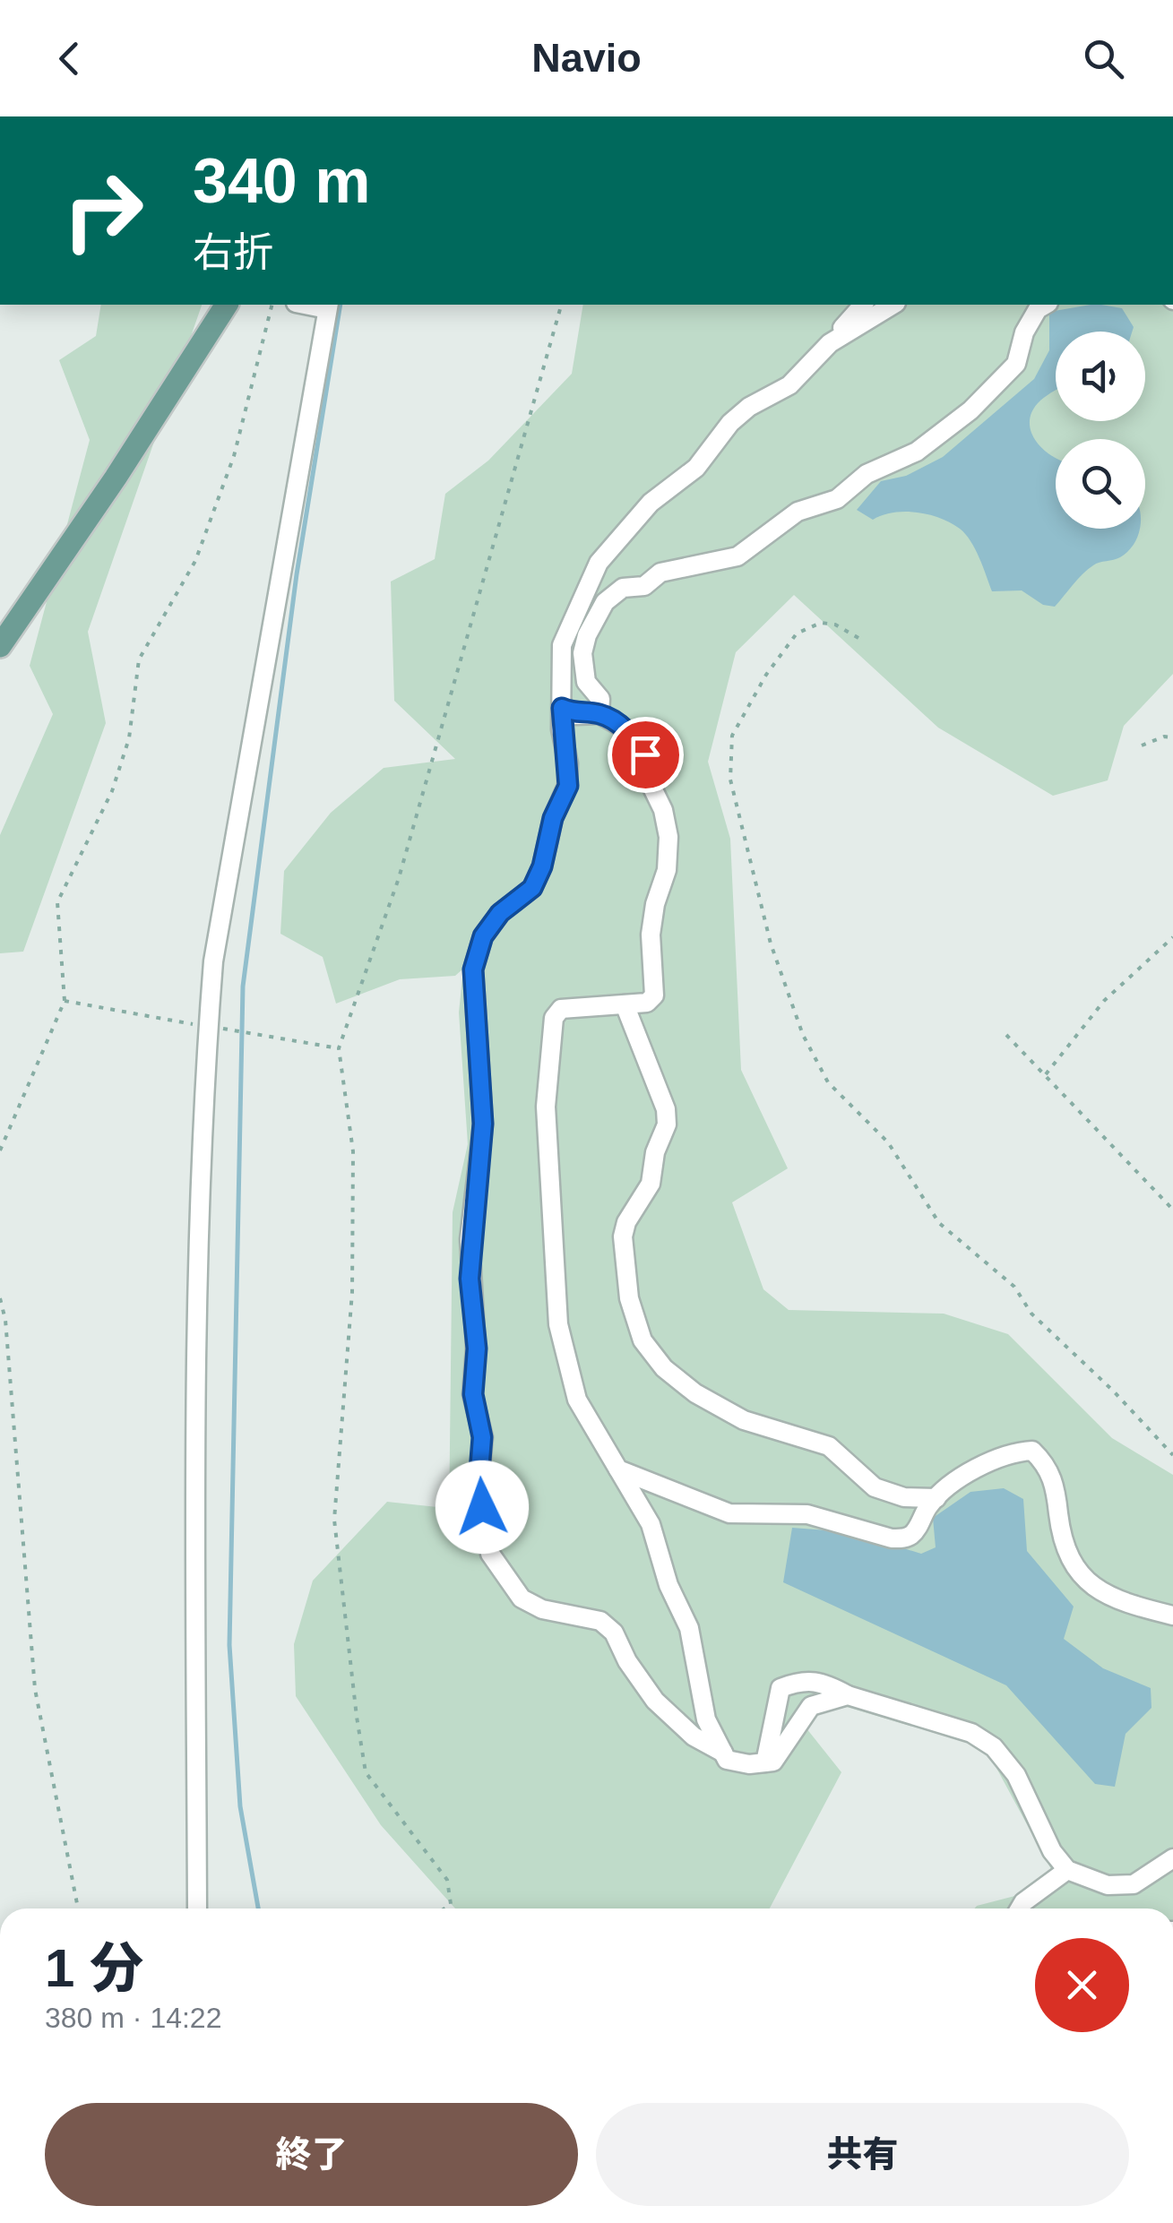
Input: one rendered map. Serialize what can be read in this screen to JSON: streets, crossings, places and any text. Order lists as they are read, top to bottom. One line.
{"page":{"header":"Navio","turn":["340 m","右折"],"heading":["1 分","380 m · 14:22"],"buttons":["終了","共有"]}}
